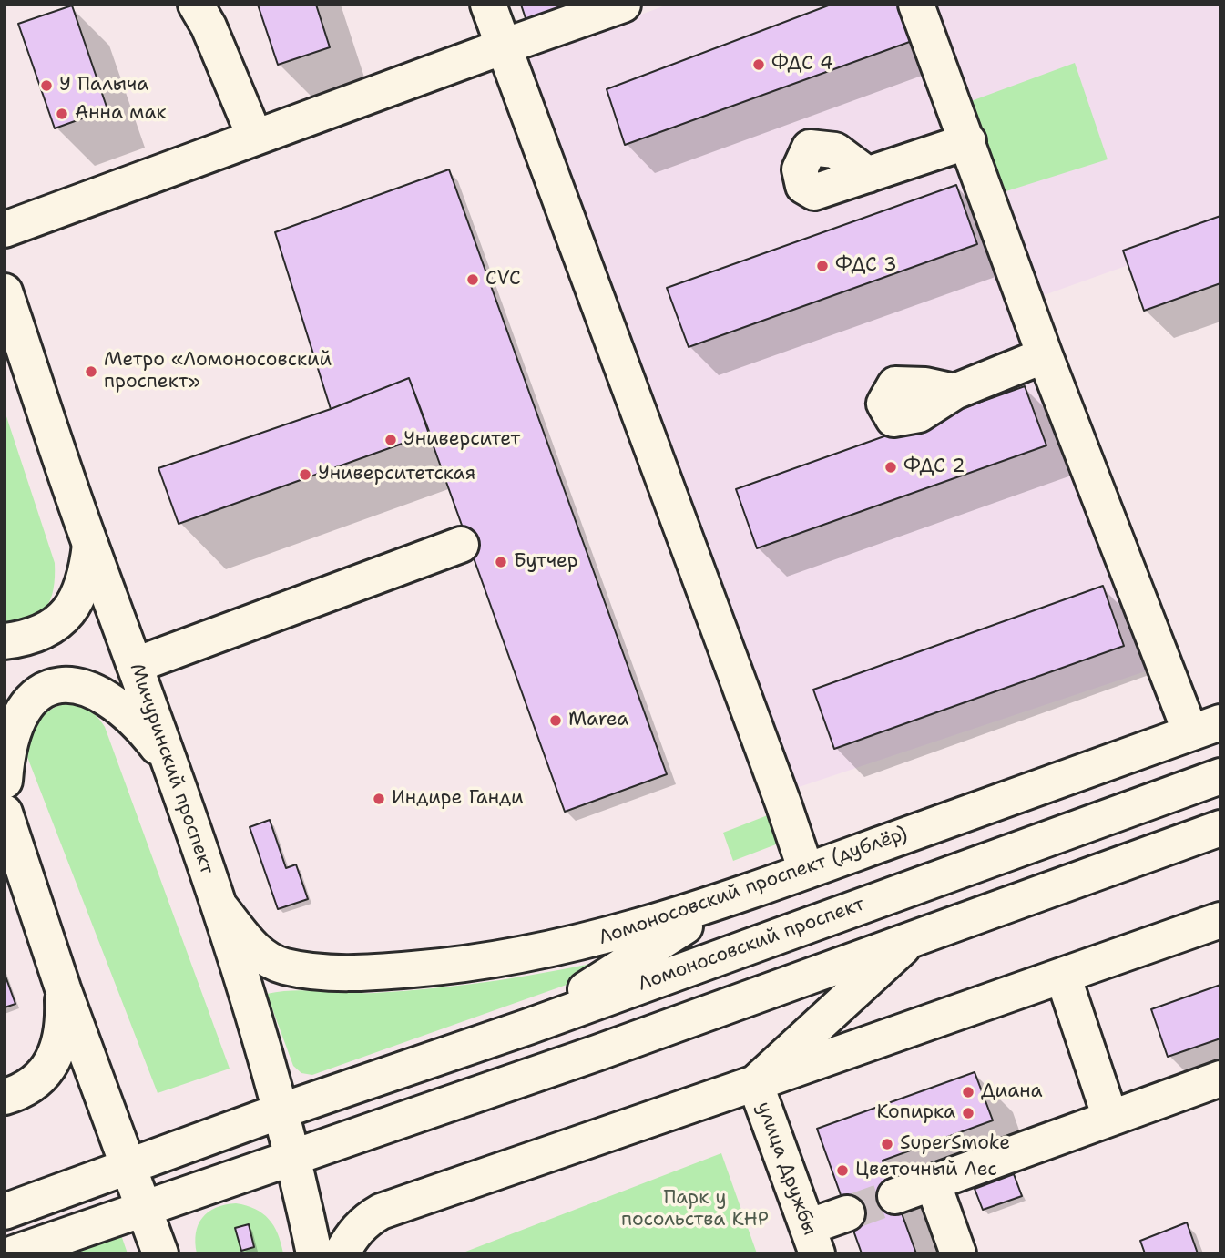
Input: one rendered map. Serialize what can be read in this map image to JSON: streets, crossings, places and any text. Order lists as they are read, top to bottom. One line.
{"streets":{"main road":["Мичуринский проспект","Ломоносовский проспект (дублёр)","Ломоносовский проспект","улица Дружбы"]},"crossings":[["Мичуринский проспект","Ломоносовский проспект (дублёр)"],["Мичуринский проспект","Ломоносовский проспект"]],"parks":["Парк у посольства КНР"],"places":["ФДС 4","У Палыча","Анна мак","ФДС 3","CVC","Метро «Ломоносовский проспект»","Университет","ФДС 2","Университетская","Бутчер","Marea","Индире Ганди","Диана","Копирка","SuperSmoke","Цветочный Лес"]}
